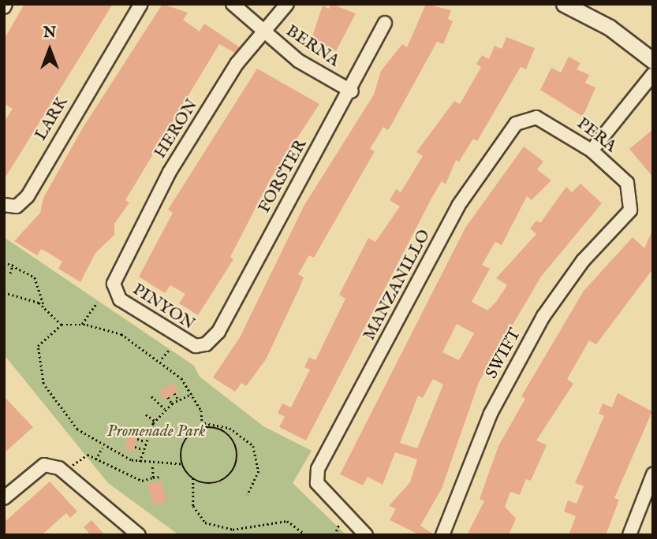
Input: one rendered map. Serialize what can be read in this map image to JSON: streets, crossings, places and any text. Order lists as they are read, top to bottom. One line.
{"streets":{"street":["BERNA","LARK","HERON","PERA","FORSTER","MANZANILLO","PINYON","SWIFT"]},"crossings":[["BERNA","HERON"],["BERNA","FORSTER"],["HERON","PINYON"],["PERA","MANZANILLO"],["PERA","SWIFT"],["FORSTER","PINYON"]],"parks":["Promenade Park"],"north":"top"}
